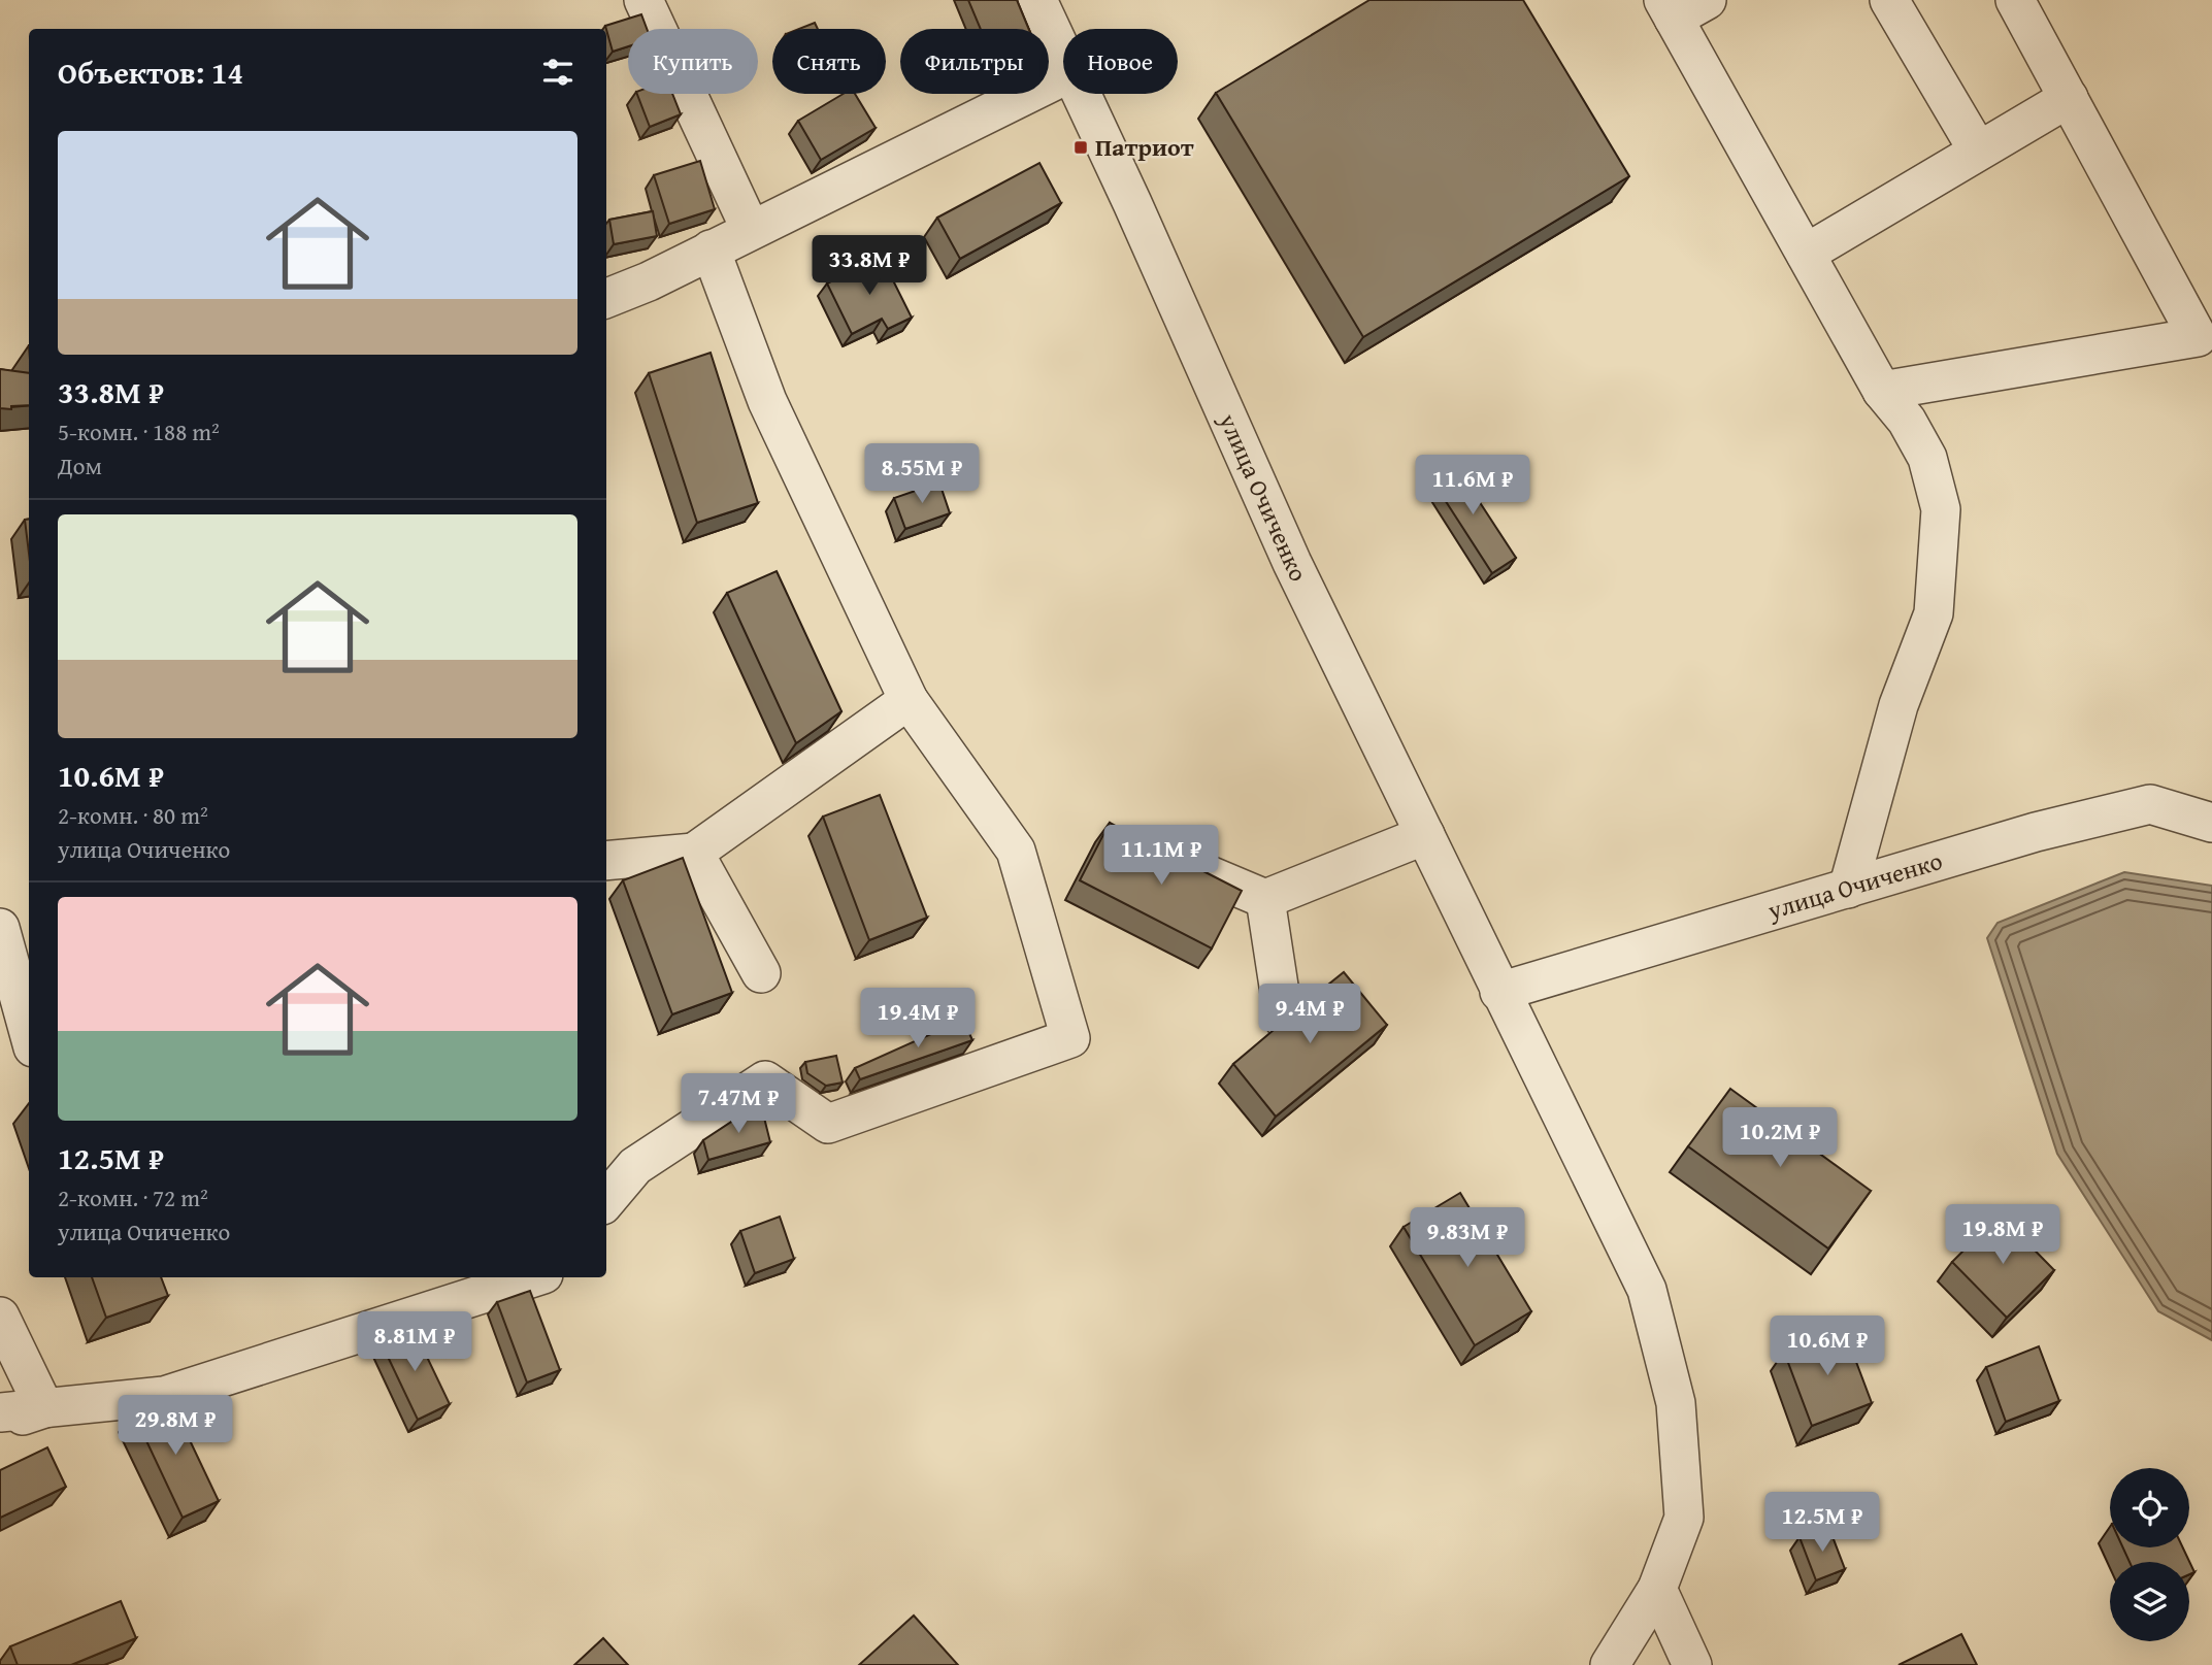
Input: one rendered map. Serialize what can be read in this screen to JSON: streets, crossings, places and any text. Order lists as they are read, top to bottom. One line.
{"streets":{"street":["улица Очиченко"]},"places":{"transit":["Патриот"]},"page":{"chip":["Купить","Снять","Фильтры","Новое"],"heading":"Объектов: 14","list":[{"name":"33.8M ₽","note":"5-комн. · 188 m² · Дом"},{"name":"10.6M ₽","note":"2-комн. · 80 m² · улица Очиченко"},{"name":"12.5M ₽","note":"2-комн. · 72 m² · улица Очиченко"}],"price":["33.8M ₽","8.55M ₽","11.6M ₽","11.1M ₽","9.4M ₽","19.4M ₽","7.47M ₽","10.2M ₽","19.8M ₽","9.83M ₽","8.81M ₽","10.6M ₽","29.8M ₽","12.5M ₽"]}}
